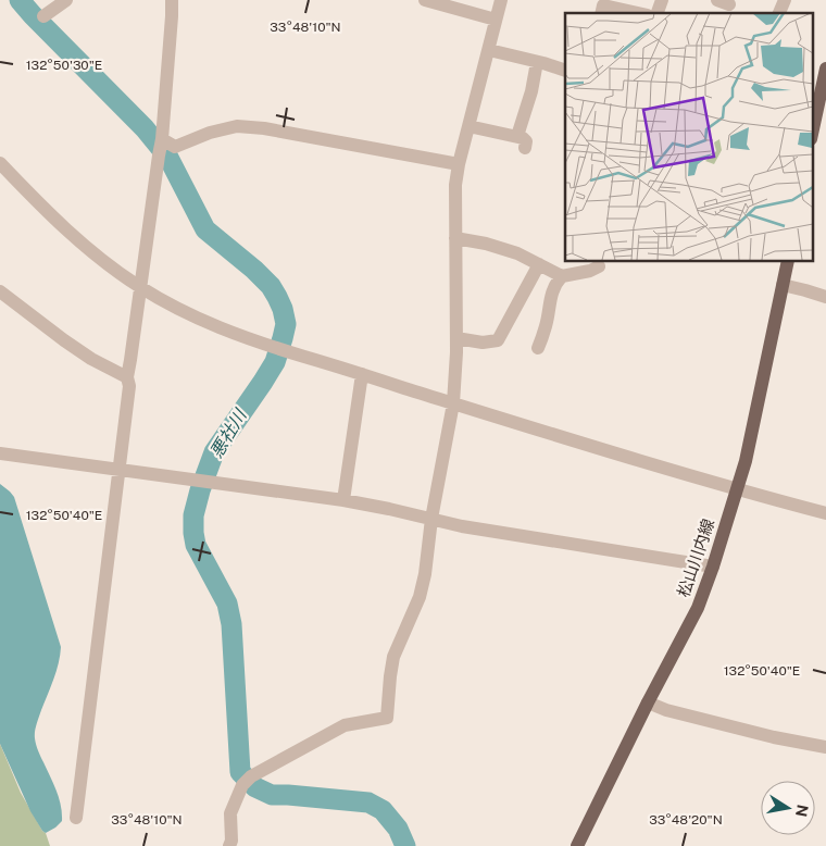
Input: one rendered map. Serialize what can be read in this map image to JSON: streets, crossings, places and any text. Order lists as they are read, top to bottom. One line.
{"streets":{"main road":["松山川内線"]},"water":["悪社川"],"north":"right","coordinates":["33°48'10\"N","132°50'30\"E","132°50'40\"E","33°48'20\"N"]}
